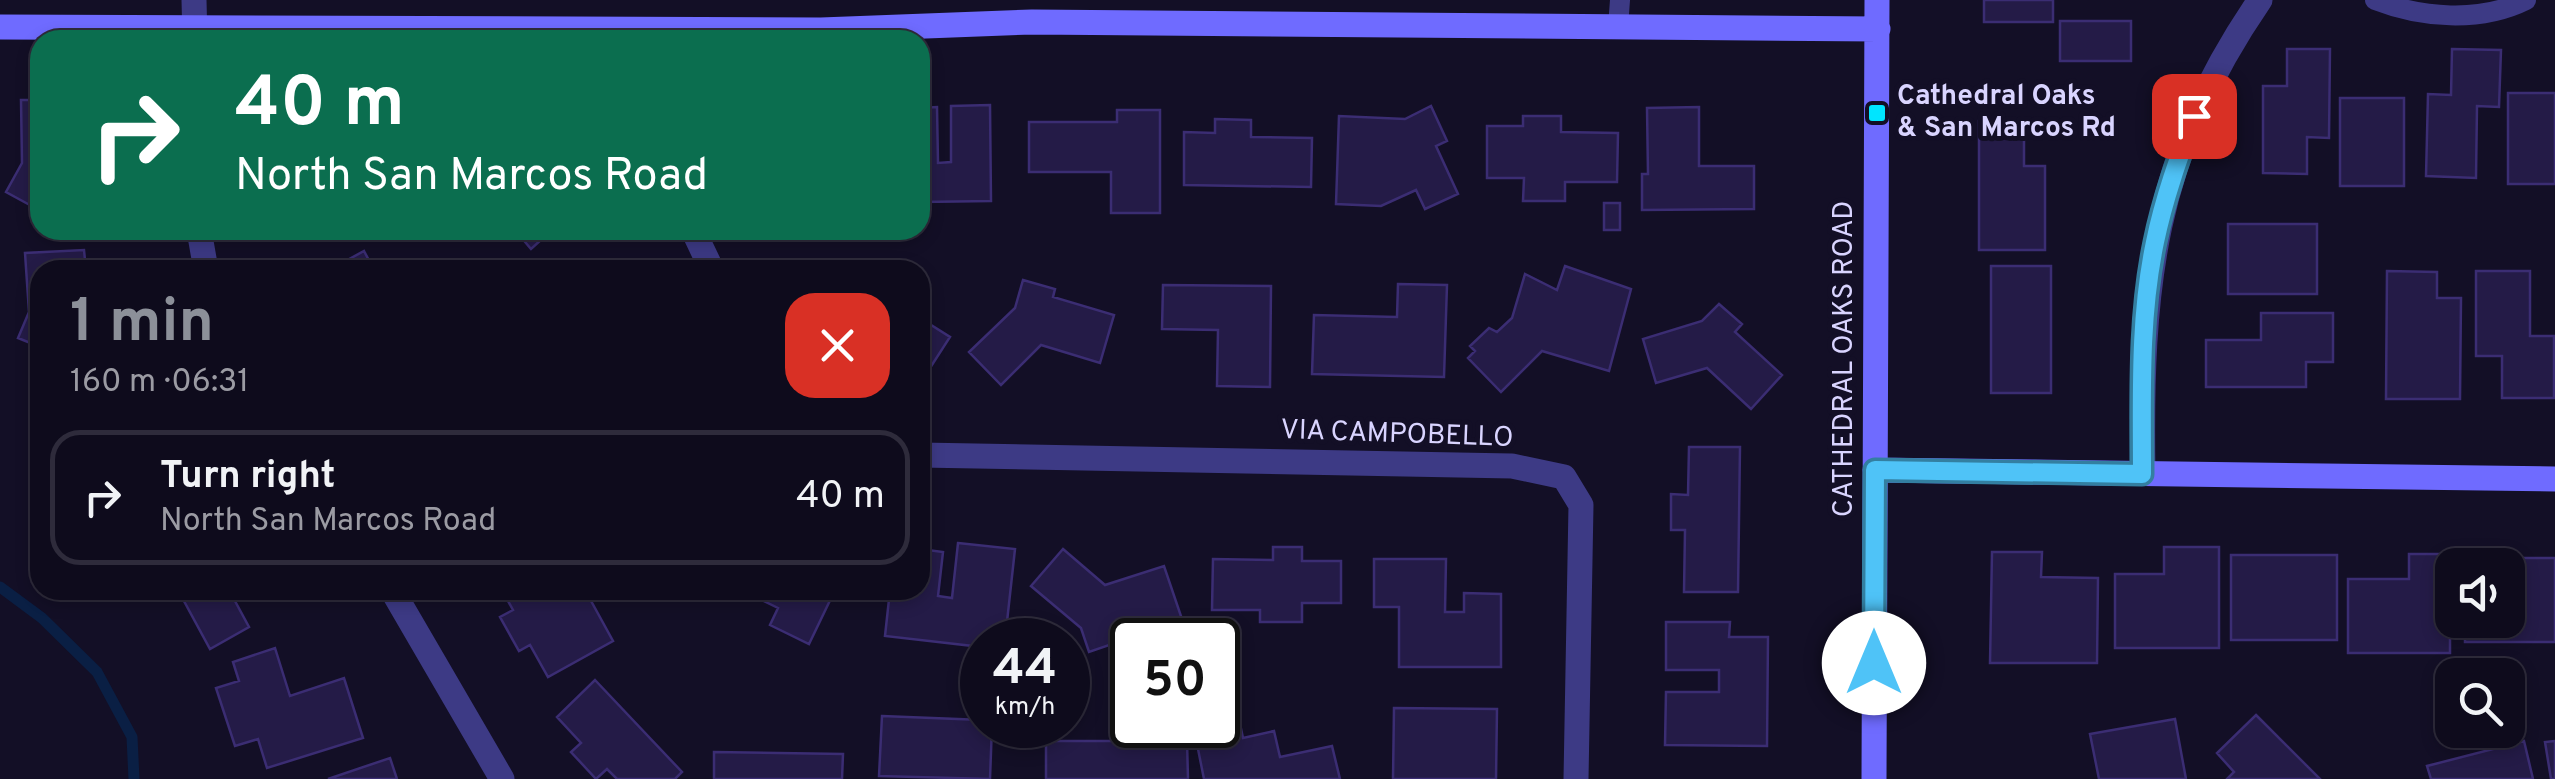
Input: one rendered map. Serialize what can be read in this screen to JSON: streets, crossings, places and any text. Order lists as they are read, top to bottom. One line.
{"streets":{"street":["CATHEDRAL OAKS ROAD","VIA CAMPOBELLO"]},"places":{"transit":["Cathedral Oaks & San Marcos Rd"]},"page":{"turn":["40 m","North San Marcos Road"],"heading":["1 min","160 m · 06:31"],"list":[{"name":"Turn right","note":"North San Marcos Road","value":"40 m"}],"speed":"44 km/h","limit":"50"}}
